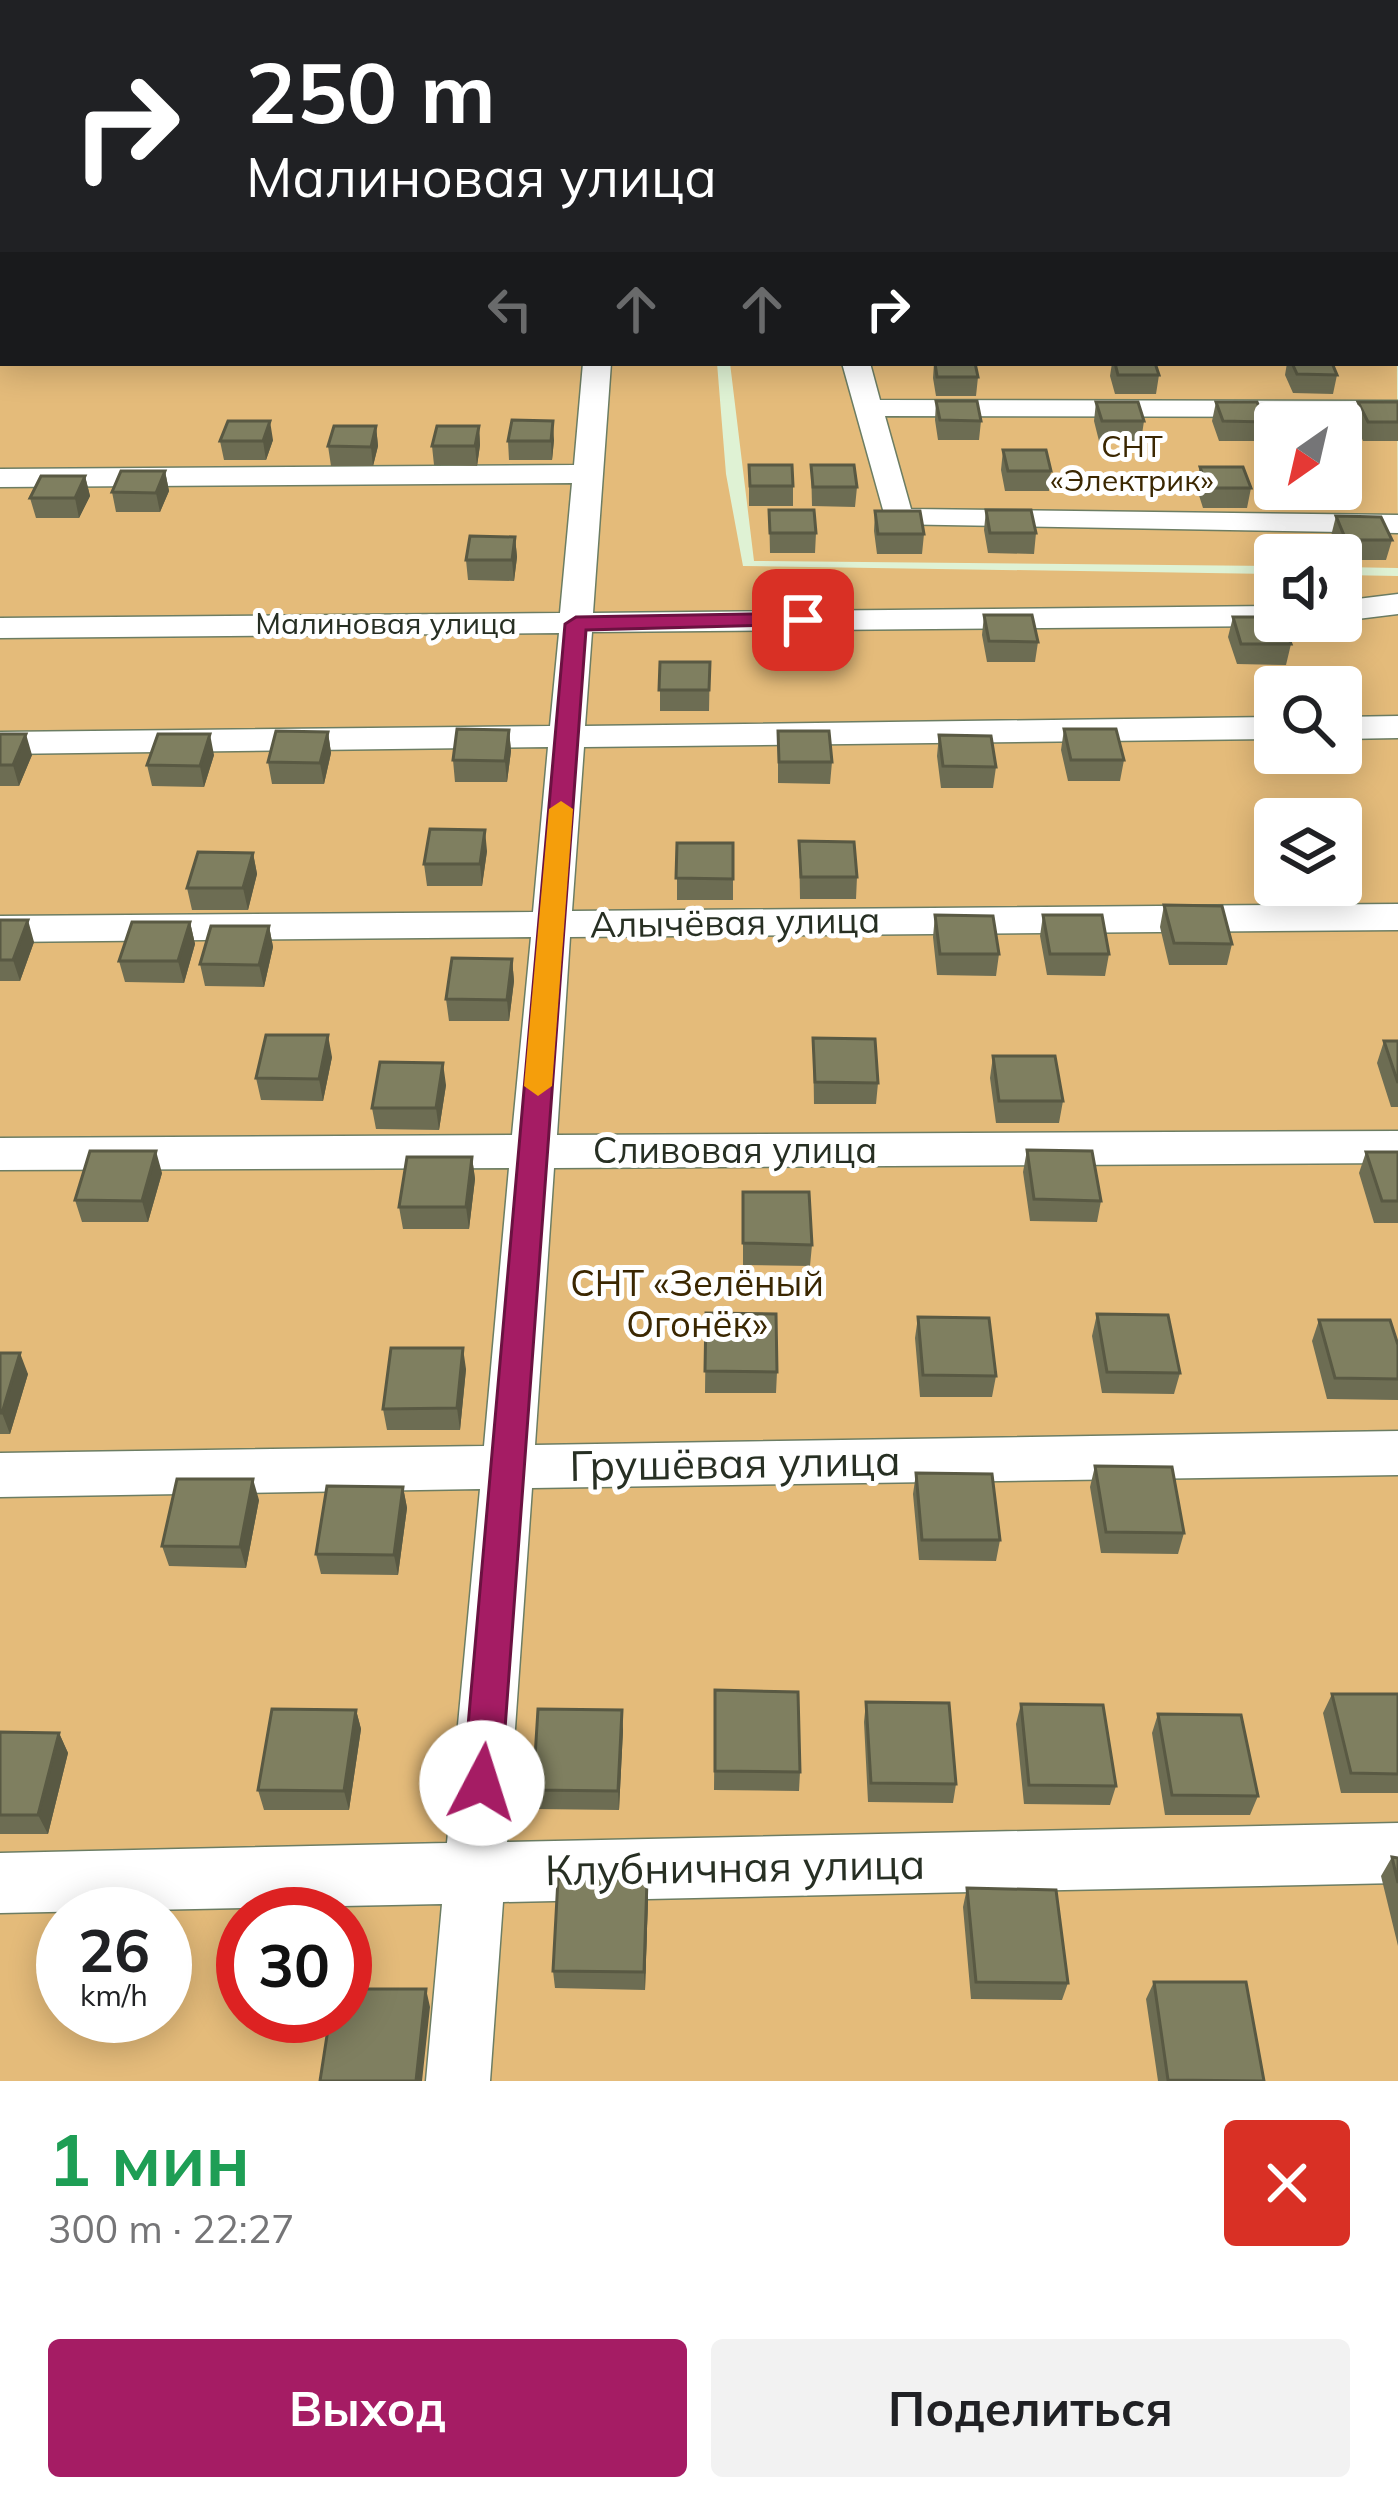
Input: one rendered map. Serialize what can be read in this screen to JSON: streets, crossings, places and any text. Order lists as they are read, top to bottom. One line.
{"streets":{"street":["Малиновая улица","Алычёвая улица","Сливовая улица","Грушёвая улица","Клубничная улица"]},"parks":["СНТ «Электрик»","СНТ «Зелёный Огонёк»"],"north":"bottom left","page":{"turn":["250 m","Малиновая улица"],"speed":"26 km/h","limit":"30","heading":["1 мин","300 m · 22:27"],"buttons":["Выход","Поделиться"]}}
